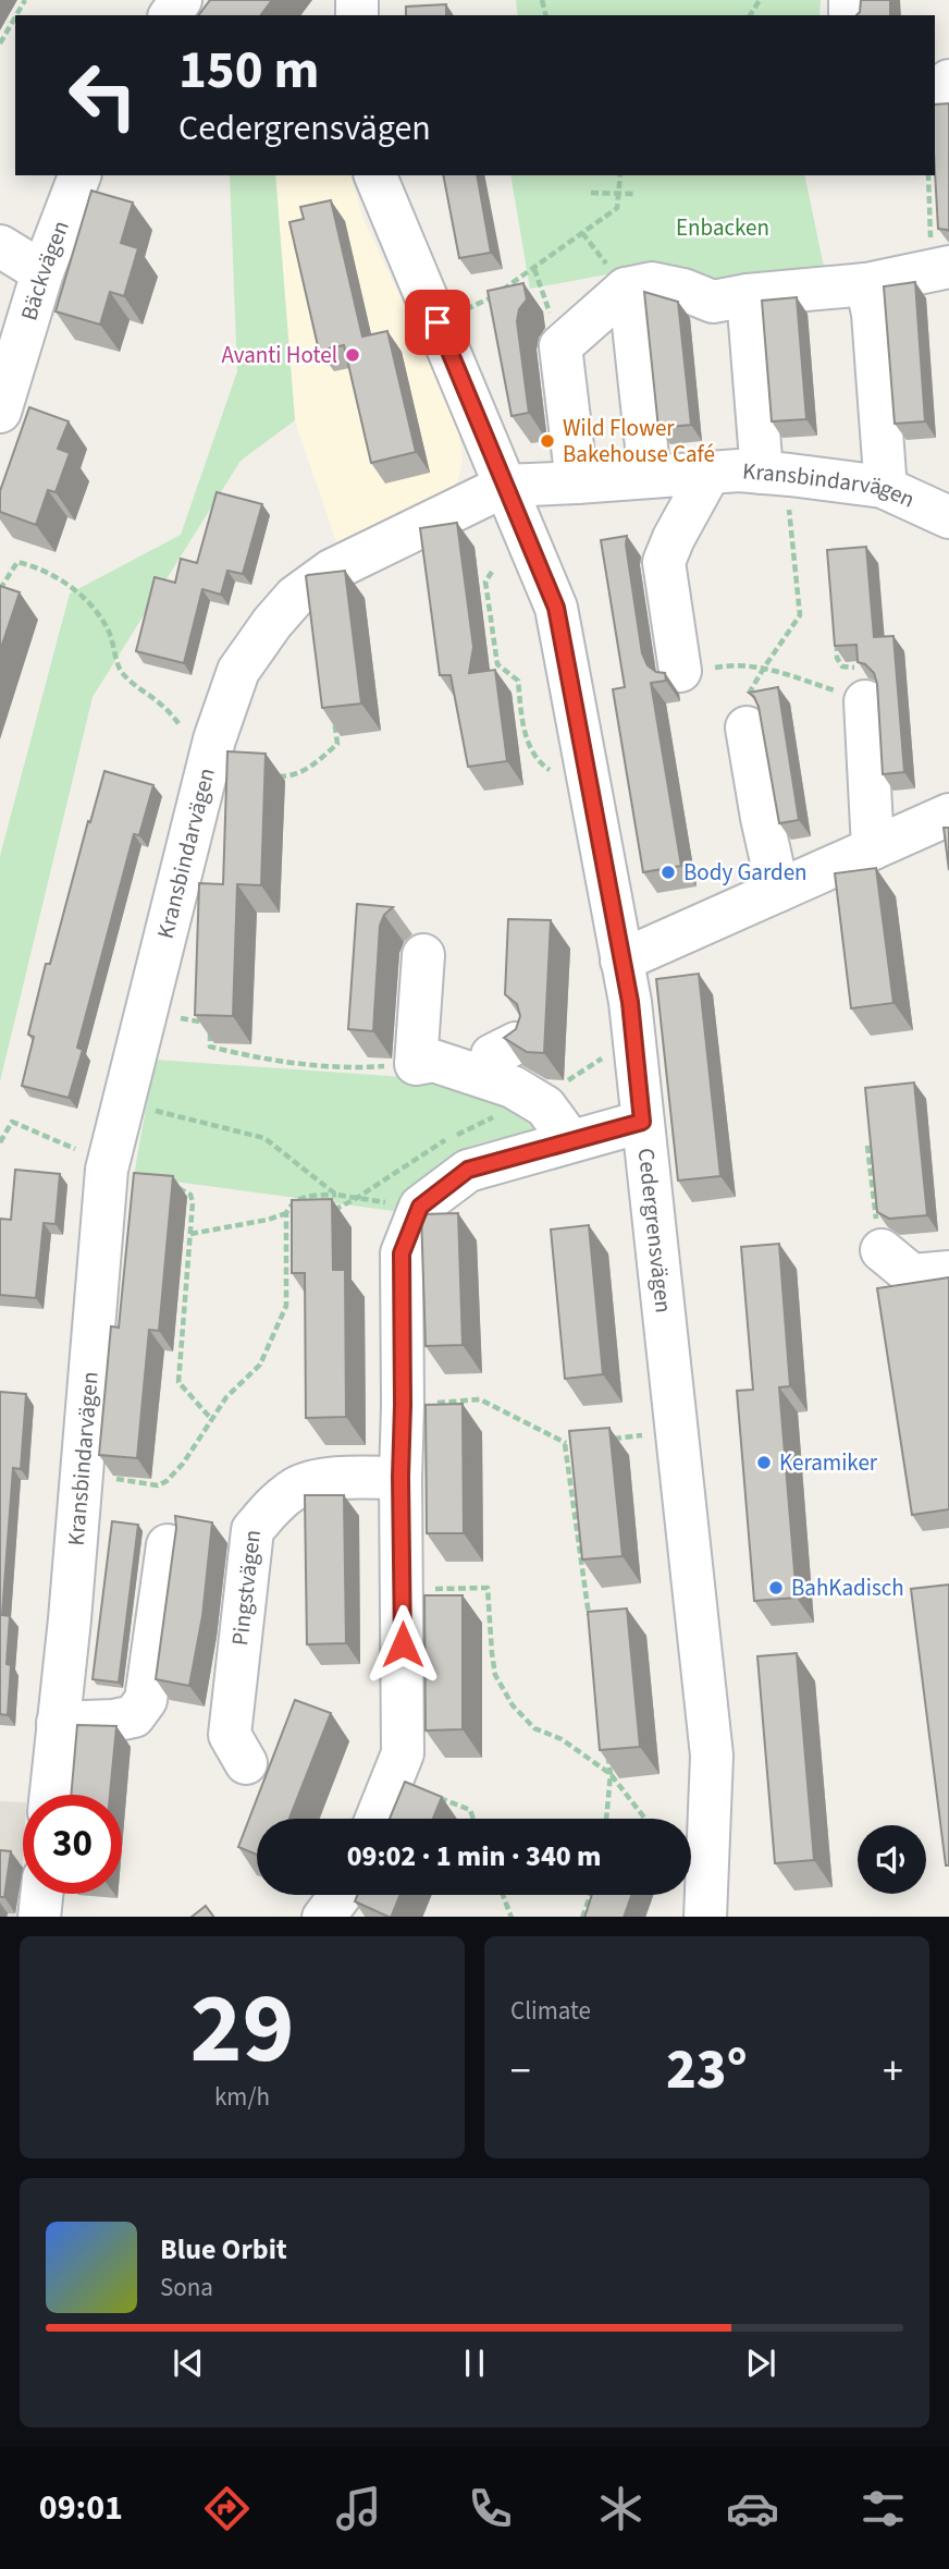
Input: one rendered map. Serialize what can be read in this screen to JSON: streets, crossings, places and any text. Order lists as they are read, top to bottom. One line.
{"streets":{"street":["Bäckvägen","Kransbindarvägen","Cedergrensvägen","Pingstvägen"]},"crossings":[["Kransbindarvägen","Cedergrensvägen"]],"parks":["Enbacken"],"places":["Avanti Hotel","Wild Flower Bakehouse Café","Body Garden","Keramiker","BahKadisch"],"page":{"turn":["150 m","Cedergrensvägen"],"limit":"30","trip":"09:02 · 1 min · 340 m","tile":[["29","km/h"],"Climate"],"heat":["−","23°","+"],"song":["Blue Orbit","Sona"],"tabs":"09:01"}}
